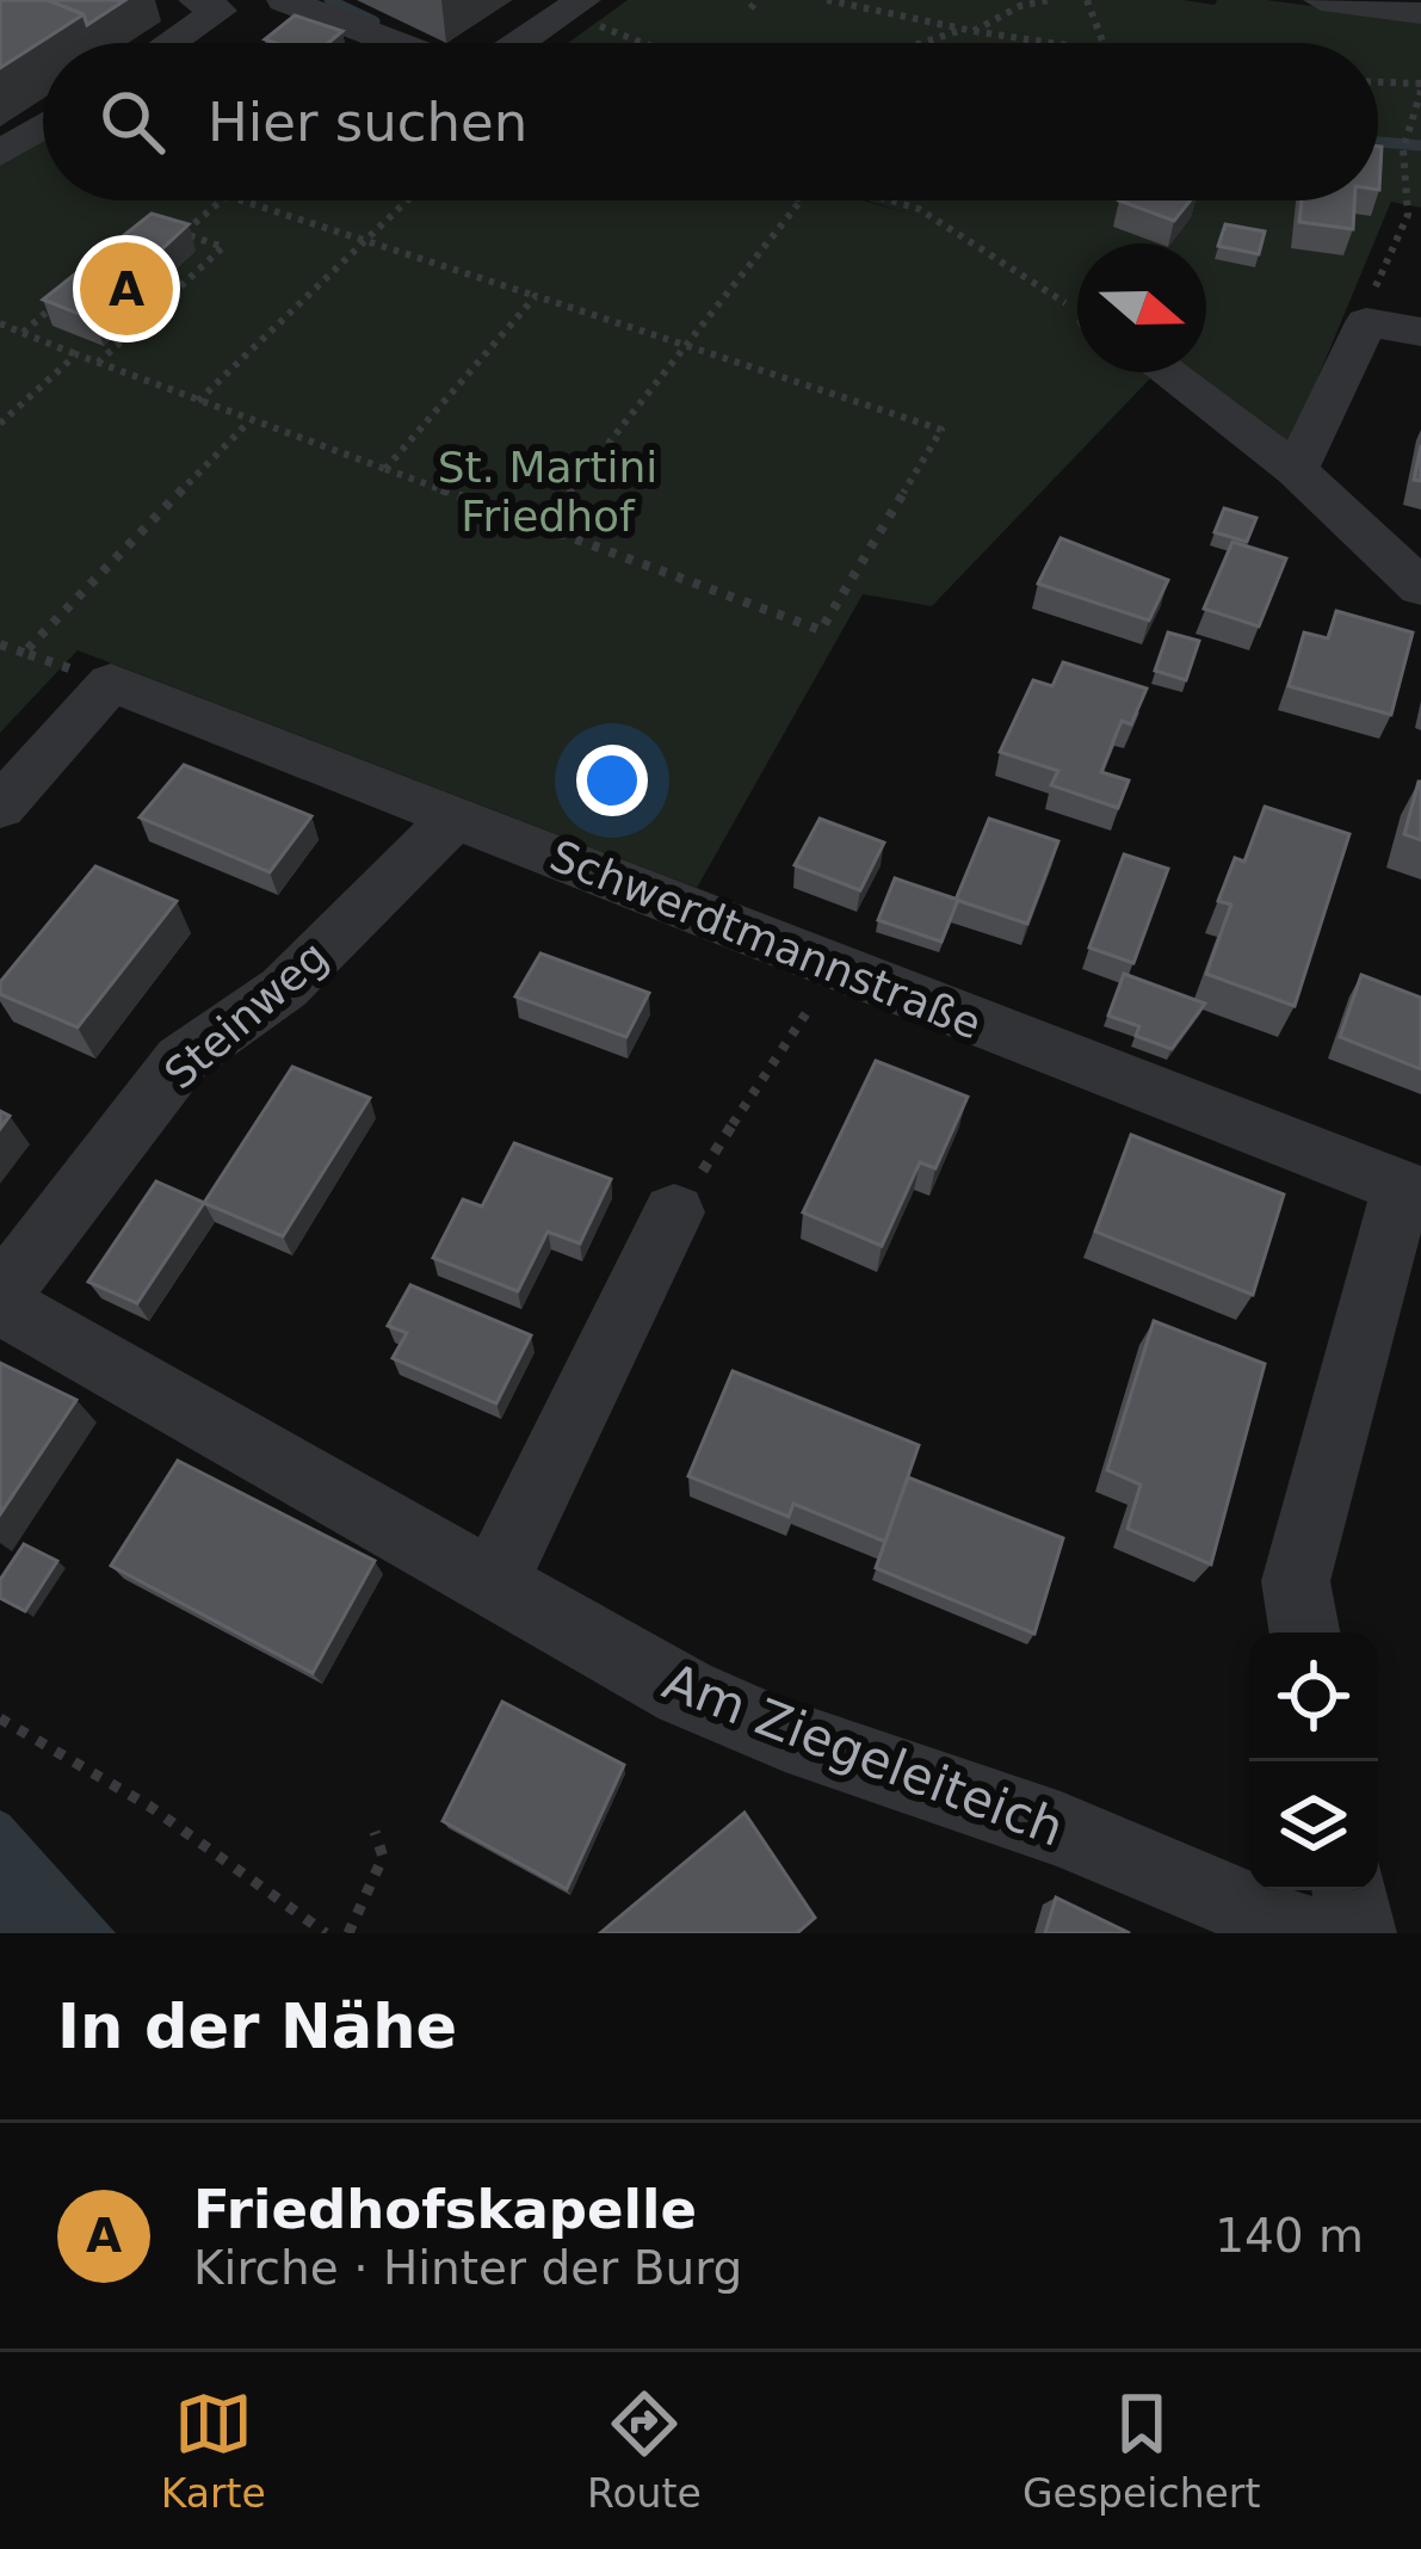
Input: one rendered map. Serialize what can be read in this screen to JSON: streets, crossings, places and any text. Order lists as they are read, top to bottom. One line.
{"streets":{"street":["Schwerdtmannstraße","Steinweg","Am Ziegeleiteich"]},"crossings":[["Schwerdtmannstraße","Steinweg"],["Steinweg","Am Ziegeleiteich"]],"parks":["St. Martini Friedhof"],"north":"right","page":{"search":"Hier suchen","pins":"A","heading":"In der Nähe","list":[{"mark":"A","name":"Friedhofskapelle","note":"Kirche · Hinter der Burg","value":"140 m"}],"nav":["Karte","Route","Gespeichert"]}}
